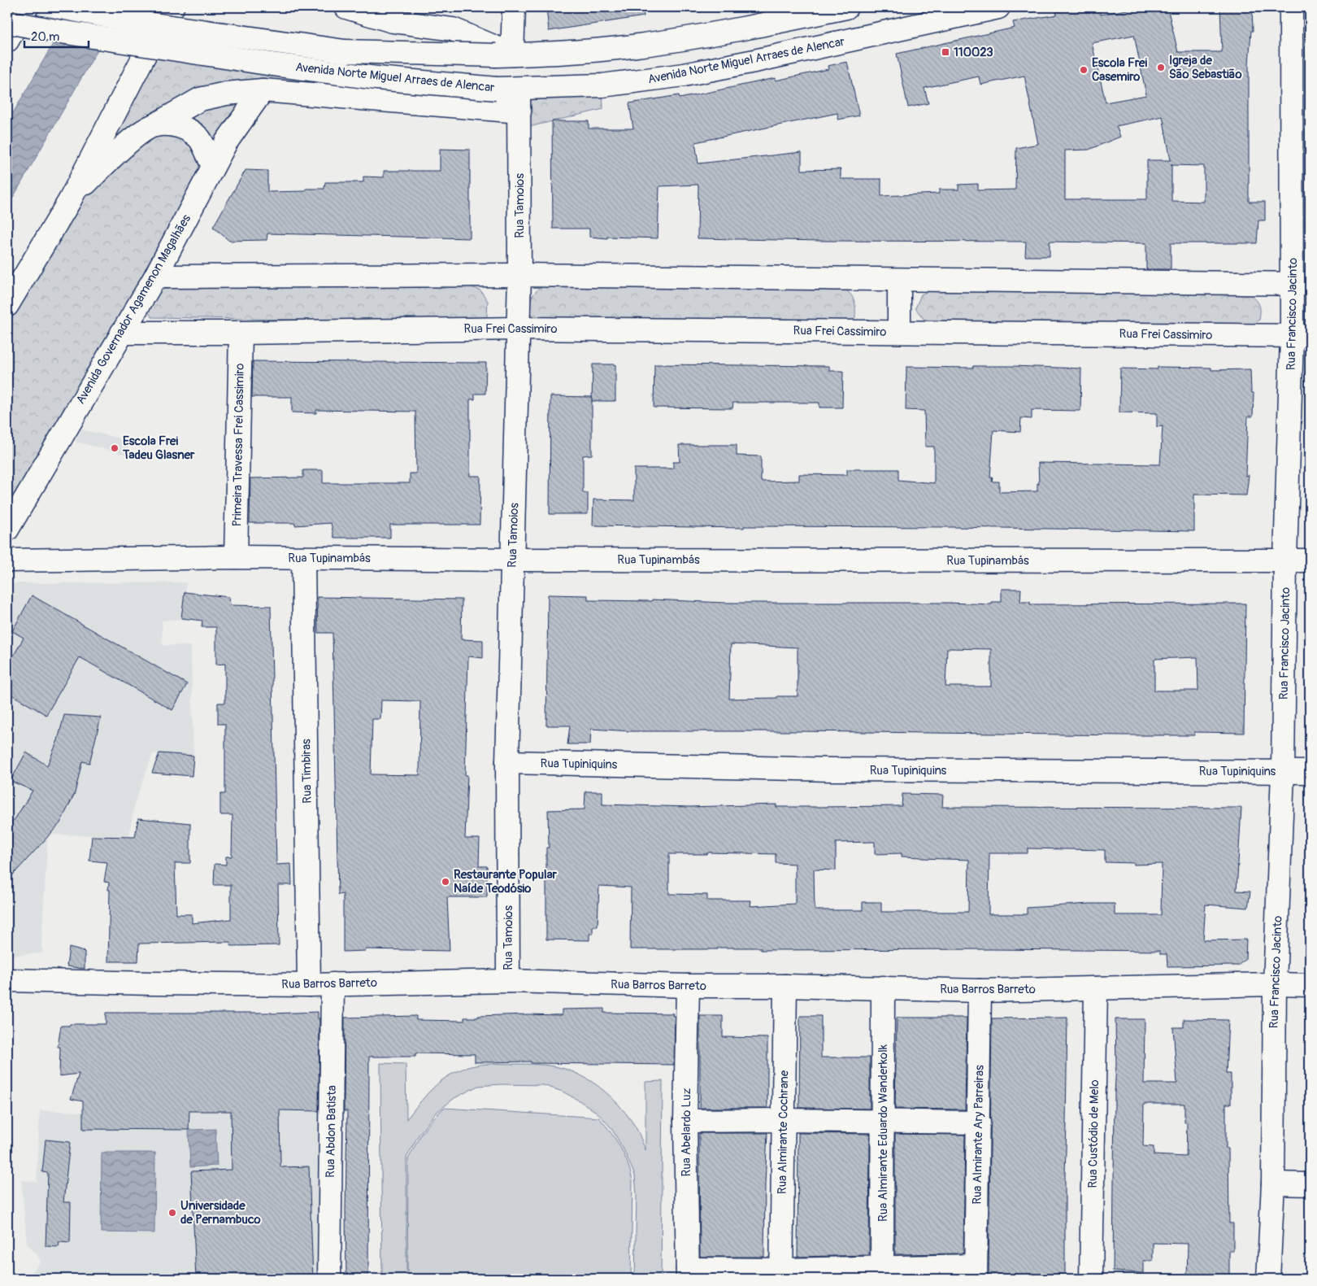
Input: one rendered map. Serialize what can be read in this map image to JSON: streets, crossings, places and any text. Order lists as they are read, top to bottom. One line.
{"streets":{"main road":["Avenida Norte Miguel Arraes de Alencar","Rua Tamoios","Avenida Governador Agamenon Magalhães","Rua Francisco Jacinto","Rua Frei Cassimiro","Primeira Travessa Frei Cassimiro","Rua Tupinambás","Rua Tupiniquins","Rua Timbiras","Rua Barros Barreto","Rua Abdon Batista","Rua Abelardo Luz","Rua Almirante Cochrane","Rua Almirante Eduardo Wanderkolk","Rua Custódio de Melo","Rua Almirante Ary Parreiras"]},"crossings":[["Avenida Norte Miguel Arraes de Alencar","Rua Tamoios"],["Rua Tamoios","Rua Frei Cassimiro"],["Rua Tamoios","Rua Tupinambás"],["Rua Tamoios","Rua Tupiniquins"],["Rua Tamoios","Rua Barros Barreto"],["Avenida Governador Agamenon Magalhães","Rua Frei Cassimiro"],["Rua Francisco Jacinto","Rua Frei Cassimiro"],["Rua Francisco Jacinto","Rua Tupinambás"],["Rua Francisco Jacinto","Rua Tupiniquins"],["Rua Francisco Jacinto","Rua Barros Barreto"],["Rua Frei Cassimiro","Primeira Travessa Frei Cassimiro"],["Primeira Travessa Frei Cassimiro","Rua Tupinambás"],["Rua Tupinambás","Rua Timbiras"],["Rua Timbiras","Rua Barros Barreto"],["Rua Barros Barreto","Rua Abdon Batista"],["Rua Barros Barreto","Rua Abelardo Luz"],["Rua Barros Barreto","Rua Almirante Cochrane"],["Rua Barros Barreto","Rua Almirante Eduardo Wanderkolk"],["Rua Barros Barreto","Rua Custódio de Melo"],["Rua Barros Barreto","Rua Almirante Ary Parreiras"]],"places":{"transit":["110023"],"other":["Igreja de São Sebastião","Escola Frei Casemiro","Escola Frei Tadeu Glasner","Restaurante Popular Naíde Teodósio","Universidade de Pernambuco"]},"scale_bar":"20 m"}
